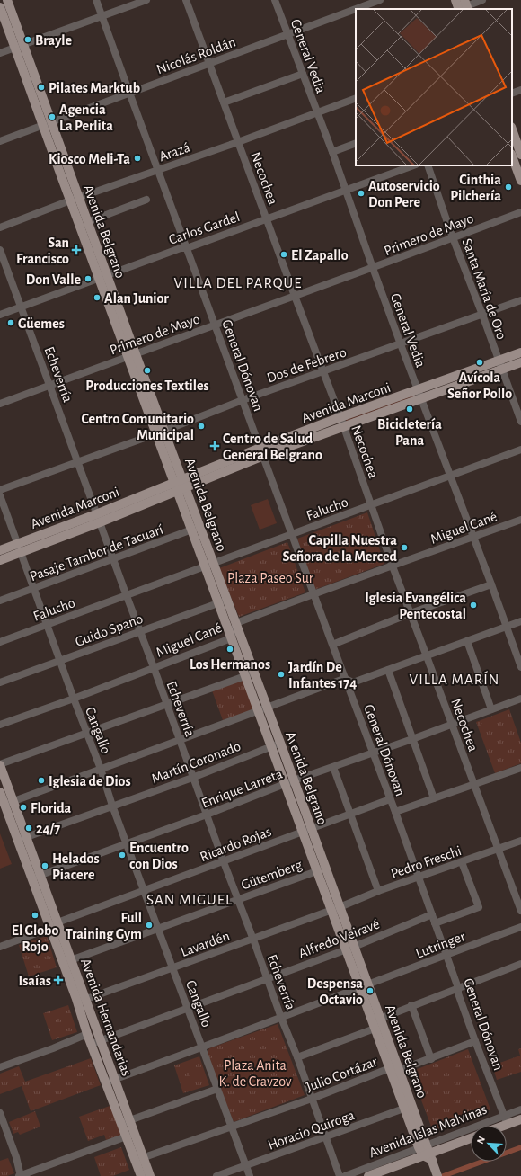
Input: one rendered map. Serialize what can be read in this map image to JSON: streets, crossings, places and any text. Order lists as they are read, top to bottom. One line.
{"streets":{"main road":["Avenida Belgrano","Avenida Marconi","Avenida Hernandarias","Avenida Islas Malvinas"],"street":["Nicolás Roldán","General Vedia","Arazá","Necochea","Carlos Gardel","Primero de Mayo","Santa María de Oro","Dos de Febrero","General Dónovan","Echeverría","Falucho","Miguel Cané","Pasaje Tambor de Tacuarí","Guido Spano","Cangallo","Martín Coronado","Enrique Larreta","Ricardo Rojas","Pedro Freschi","Gütemberg","Alfredo Veiravé","Lavardén","Lutringer","Julio Cortázar","Horacio Quiroga"]},"crossings":[["Nicolás Roldán","General Vedia"],["Nicolás Roldán","Necochea"],["Nicolás Roldán","Avenida Belgrano"],["Nicolás Roldán","General Dónovan"],["General Vedia","Arazá"],["General Vedia","Carlos Gardel"],["General Vedia","Primero de Mayo"],["General Vedia","Dos de Febrero"],["General Vedia","Avenida Marconi"],["General Vedia","Falucho"],["General Vedia","Miguel Cané"],["Arazá","Necochea"],["Arazá","Avenida Belgrano"],["Arazá","General Dónovan"],["Necochea","Carlos Gardel"],["Necochea","Primero de Mayo"],["Necochea","Dos de Febrero"],["Necochea","Avenida Marconi"],["Necochea","Falucho"],["Necochea","Miguel Cané"],["Necochea","Enrique Larreta"],["Necochea","Pedro Freschi"],["Carlos Gardel","Avenida Belgrano"],["Carlos Gardel","General Dónovan"],["Carlos Gardel","Echeverría"],["Avenida Belgrano","Primero de Mayo"],["Avenida Belgrano","Dos de Febrero"],["Avenida Belgrano","Avenida Marconi"],["Avenida Belgrano","Falucho"],["Avenida Belgrano","Miguel Cané"],["Avenida Belgrano","Pasaje Tambor de Tacuarí"],["Avenida Belgrano","Guido Spano"],["Avenida Belgrano","Martín Coronado"],["Avenida Belgrano","Enrique Larreta"],["Avenida Belgrano","Ricardo Rojas"],["Avenida Belgrano","Pedro Freschi"],["Avenida Belgrano","Gütemberg"],["Avenida Belgrano","Alfredo Veiravé"],["Avenida Belgrano","Lavardén"],["Avenida Belgrano","Lutringer"],["Avenida Belgrano","Julio Cortázar"],["Avenida Belgrano","Horacio Quiroga"],["Avenida Belgrano","Avenida Islas Malvinas"],["Primero de Mayo","Santa María de Oro"],["Primero de Mayo","General Dónovan"],["Primero de Mayo","Echeverría"],["Santa María de Oro","Dos de Febrero"],["Santa María de Oro","Avenida Marconi"],["Dos de Febrero","General Dónovan"],["Dos de Febrero","Echeverría"],["General Dónovan","Avenida Marconi"],["General Dónovan","Falucho"],["General Dónovan","Miguel Cané"],["General Dónovan","Enrique Larreta"],["General Dónovan","Ricardo Rojas"],["General Dónovan","Pedro Freschi"],["General Dónovan","Alfredo Veiravé"],["General Dónovan","Lutringer"],["General Dónovan","Julio Cortázar"],["General Dónovan","Avenida Islas Malvinas"],["Echeverría","Avenida Marconi"],["Echeverría","Falucho"],["Echeverría","Miguel Cané"],["Echeverría","Pasaje Tambor de Tacuarí"],["Echeverría","Guido Spano"],["Echeverría","Martín Coronado"],["Echeverría","Enrique Larreta"],["Echeverría","Ricardo Rojas"],["Echeverría","Gütemberg"],["Echeverría","Alfredo Veiravé"],["Echeverría","Lavardén"],["Echeverría","Lutringer"],["Echeverría","Julio Cortázar"],["Echeverría","Horacio Quiroga"],["Avenida Marconi","Cangallo"],["Falucho","Cangallo"],["Miguel Cané","Cangallo"],["Pasaje Tambor de Tacuarí","Cangallo"],["Guido Spano","Cangallo"],["Cangallo","Martín Coronado"],["Cangallo","Enrique Larreta"],["Cangallo","Ricardo Rojas"],["Cangallo","Gütemberg"],["Cangallo","Alfredo Veiravé"],["Cangallo","Lavardén"],["Cangallo","Lutringer"],["Cangallo","Julio Cortázar"],["Cangallo","Horacio Quiroga"],["Martín Coronado","Avenida Hernandarias"],["Enrique Larreta","Avenida Hernandarias"],["Ricardo Rojas","Avenida Hernandarias"],["Pedro Freschi","Lavardén"],["Gütemberg","Avenida Hernandarias"],["Alfredo Veiravé","Avenida Hernandarias"],["Lavardén","Avenida Hernandarias"],["Lutringer","Avenida Hernandarias"],["Avenida Hernandarias","Julio Cortázar"]],"districts":["VILLA DEL PARQUE","VILLA MARÍN","SAN MIGUEL"],"parks":["Plaza Paseo Sur","Plaza Anita K. de Cravzov"],"places":{"other":["Brayle","Pilates Marktub","Agencia La Perlita","Kiosco Meli-Ta","Cinthia Pilchería","Autoservicio Don Pere","El Zapallo","Don Valle","Alan Junior","Güemes","Avícola Señor Pollo","Producciones Textiles","Bicicletería Pana","Centro Comunitario Municipal","Capilla Nuestra Señora de la Merced","Iglesia Evangélica Pentecostal","Los Hermanos","Jardín De Infantes 174","Iglesia de Dios","Florida","24/7","Encuentro con Dios","Helados Piacere","El Globo Rojo","Full Training Gym","Despensa Octavio"],"health":["San Francisco","Centro de Salud General Belgrano","Isaías"]},"north":"top left"}
